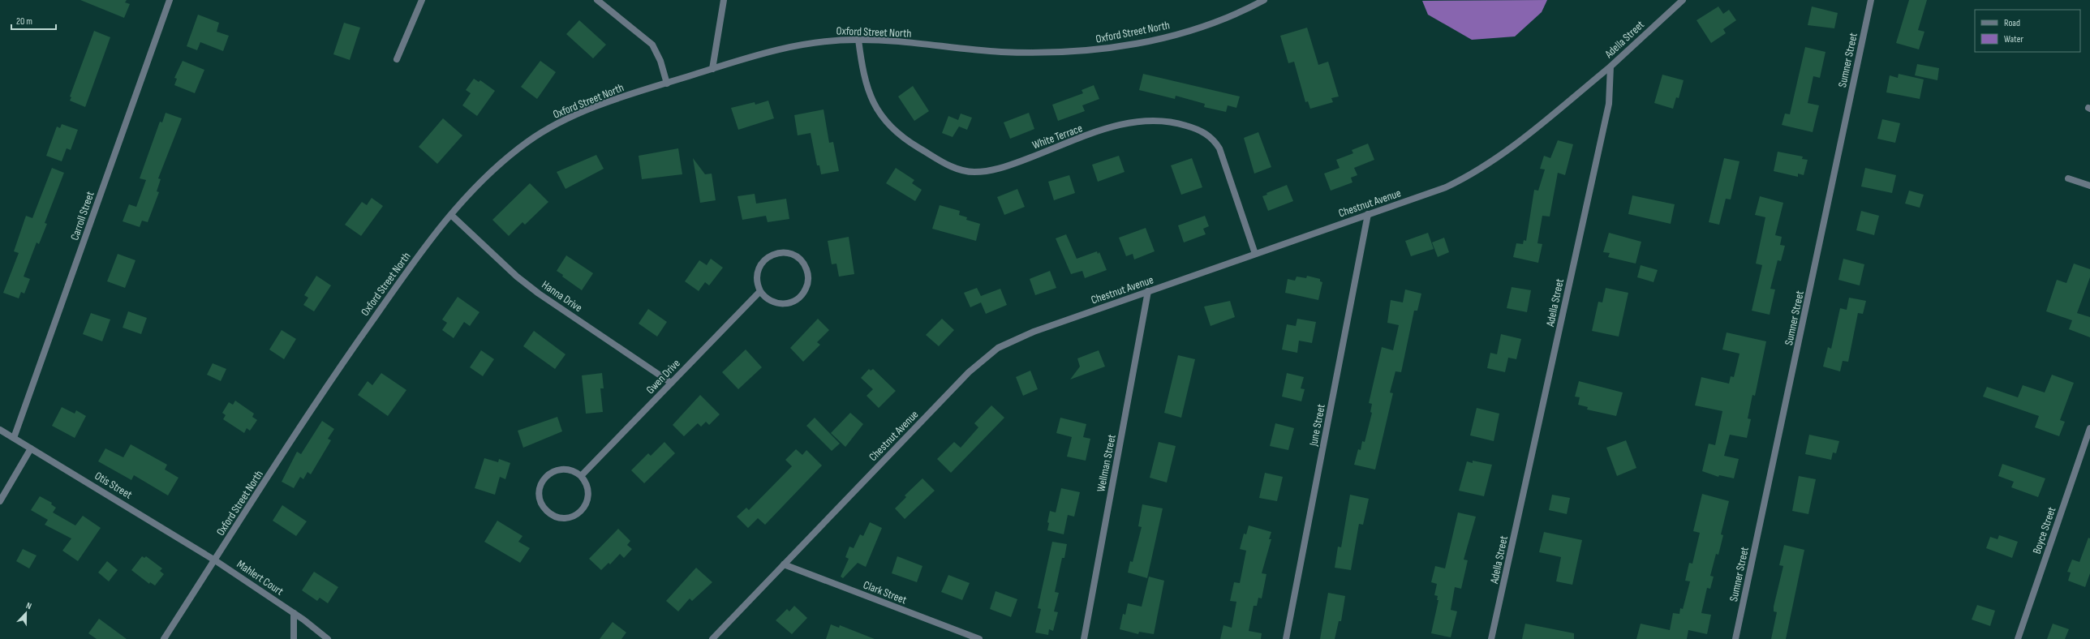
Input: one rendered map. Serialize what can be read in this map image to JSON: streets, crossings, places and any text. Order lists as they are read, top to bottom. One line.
{"streets":{"street":["Oxford Street North","Adella Street","Sumner Street","White Terrace","Chestnut Avenue","Carroll Street","Hanna Drive","Gwen Drive","June Street","Wellman Street","Otis Street","Boyce Street","Mahlert Court","Clark Street"]},"crossings":[["Oxford Street North","White Terrace"],["Oxford Street North","Hanna Drive"],["Oxford Street North","Otis Street"],["Oxford Street North","Mahlert Court"],["Adella Street","Chestnut Avenue"],["White Terrace","Chestnut Avenue"],["Chestnut Avenue","June Street"],["Chestnut Avenue","Wellman Street"],["Chestnut Avenue","Clark Street"],["Carroll Street","Otis Street"],["Hanna Drive","Gwen Drive"],["Otis Street","Mahlert Court"]],"legend":["Road","Water"],"scale_bar":"20 m","north":"top"}
